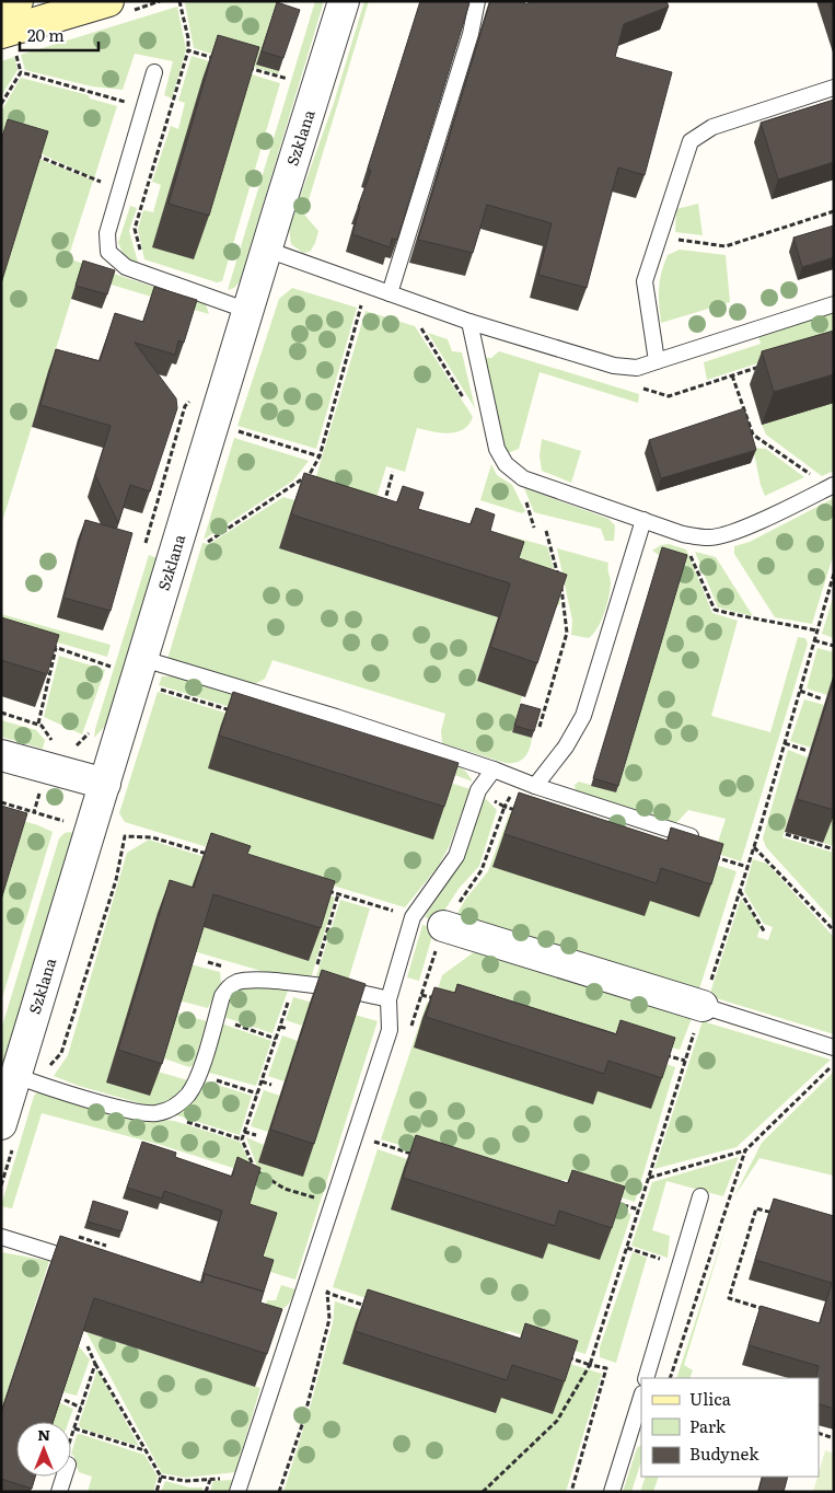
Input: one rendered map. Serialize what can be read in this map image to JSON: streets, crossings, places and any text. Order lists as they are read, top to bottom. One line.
{"streets":{"street":["Szklana"]},"legend":["Ulica","Park","Budynek"],"scale_bar":"20 m","north":"top"}
